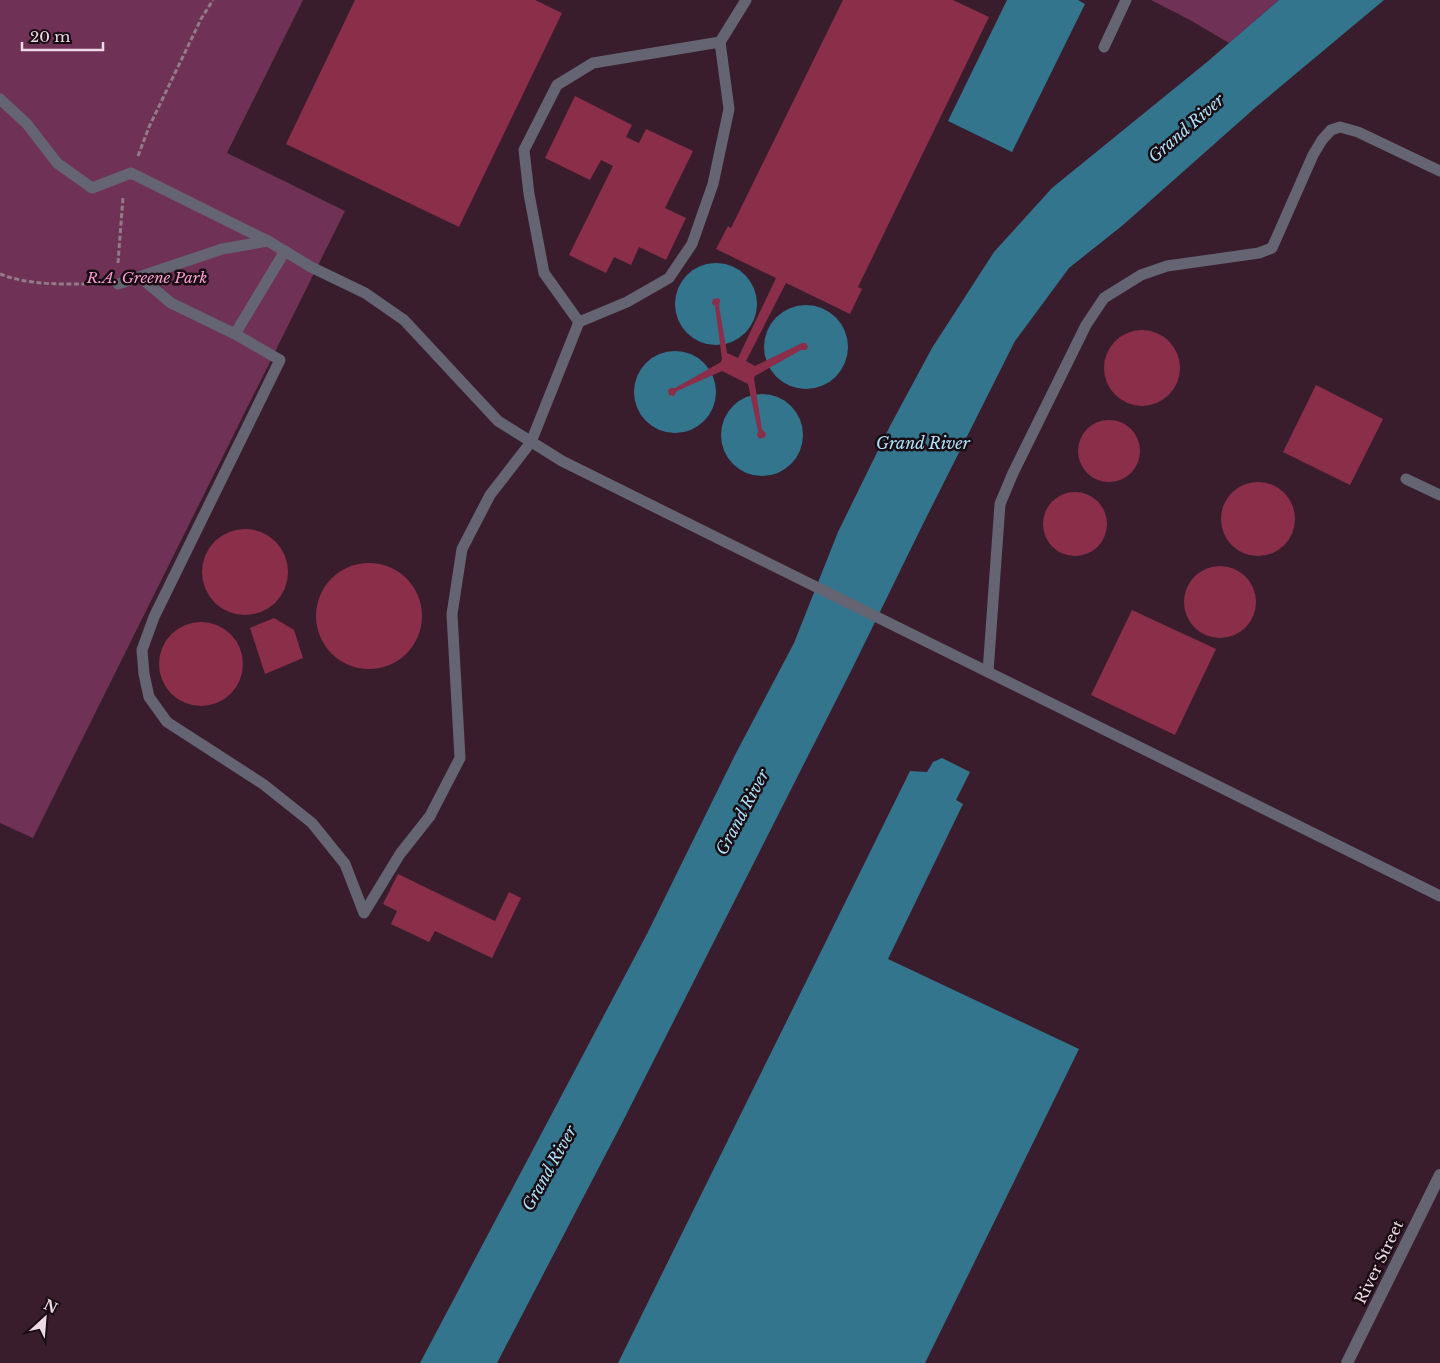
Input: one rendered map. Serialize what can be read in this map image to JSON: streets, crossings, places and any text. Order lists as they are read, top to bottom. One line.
{"streets":{"street":["River Street"]},"water":["Grand River"],"parks":["R.A. Greene Park"],"scale_bar":"20 m","north":"top right"}
